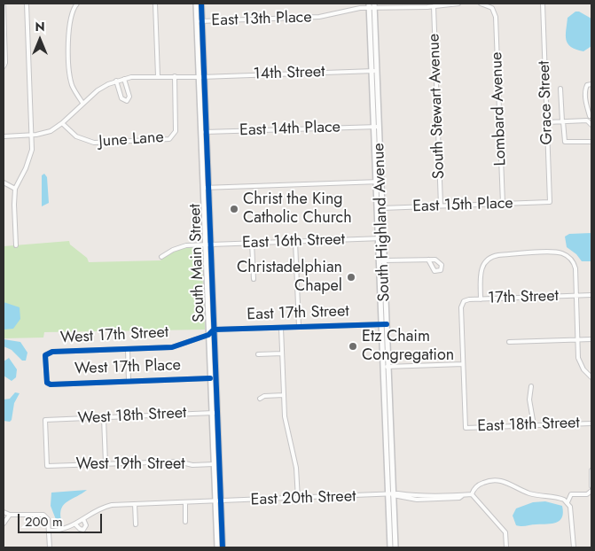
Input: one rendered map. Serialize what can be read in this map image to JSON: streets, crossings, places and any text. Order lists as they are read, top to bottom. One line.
{"streets":{"street":["East 13th Place","14th Street","Grace Street","South Stewart Avenue","Lombard Avenue","East 14th Place","June Lane","East 15th Place","South Highland Avenue","East 16th Street","South Main Street","17th Street","East 17th Street","West 17th Street","West 17th Place","West 18th Street","East 18th Street","West 19th Street","East 20th Street"]},"crossings":[["East 13th Place","South Stewart Avenue"],["East 13th Place","South Highland Avenue"],["East 13th Place","South Main Street"],["14th Street","June Lane"],["14th Street","South Highland Avenue"],["14th Street","South Main Street"],["Grace Street","East 15th Place"],["South Stewart Avenue","East 15th Place"],["Lombard Avenue","East 15th Place"],["East 14th Place","South Highland Avenue"],["East 14th Place","South Main Street"],["East 15th Place","South Highland Avenue"],["South Highland Avenue","East 16th Street"],["South Highland Avenue","East 17th Street"],["South Highland Avenue","East 20th Street"],["East 16th Street","South Main Street"],["South Main Street","East 17th Street"],["South Main Street","West 17th Street"],["South Main Street","West 17th Place"],["South Main Street","West 18th Street"],["South Main Street","West 19th Street"],["South Main Street","East 20th Street"],["17th Street","East 18th Street"],["East 17th Street","West 17th Street"],["West 17th Street","West 17th Place"],["West 18th Street","West 19th Street"]],"places":["Christ the King Catholic Church","Christadelphian Chapel","Etz Chaim Congregation"],"scale_bar":"200 m","north":"top"}
